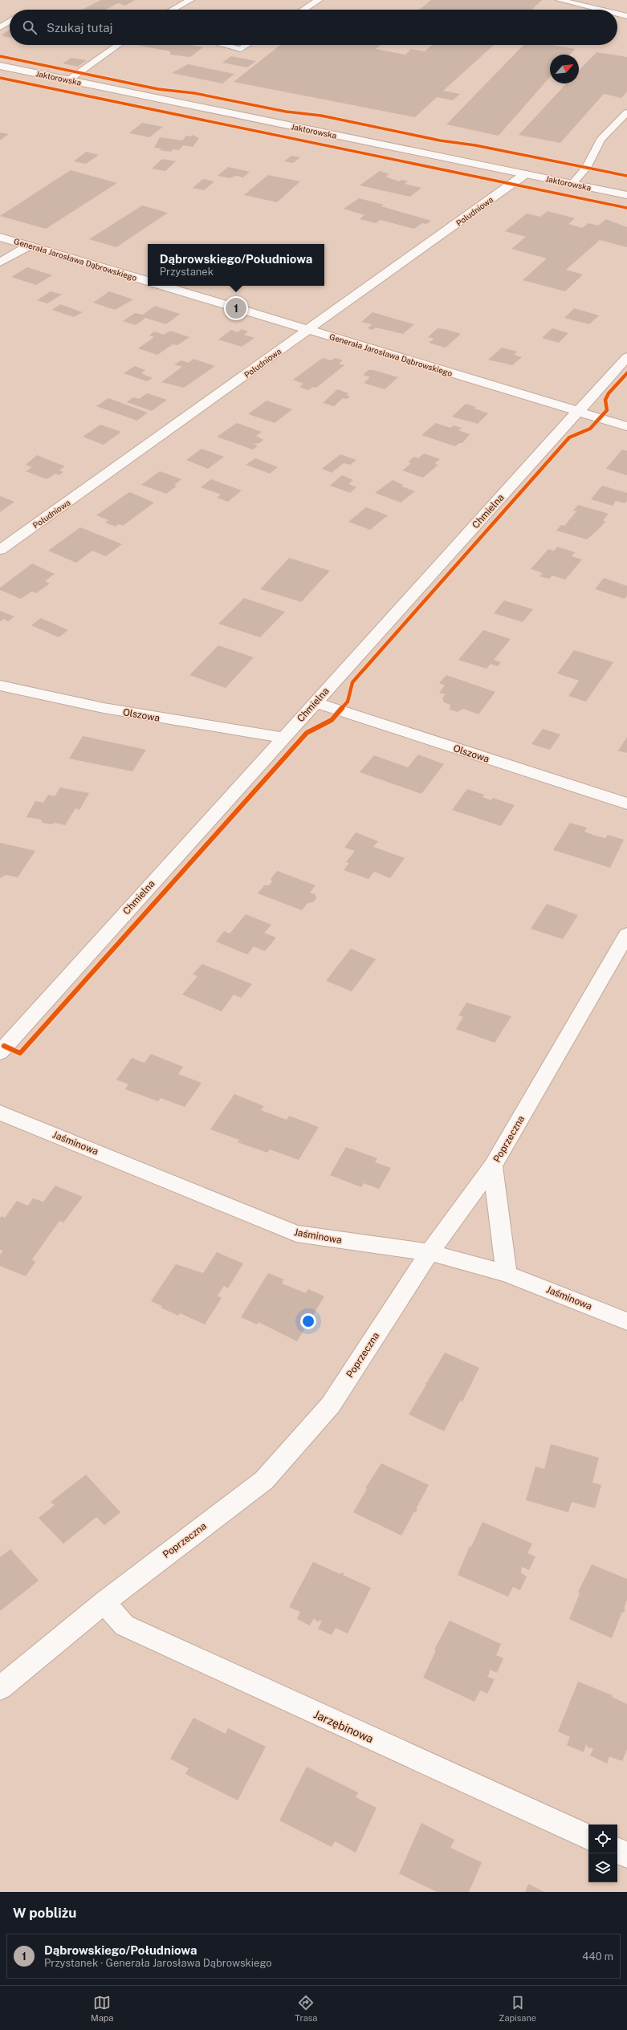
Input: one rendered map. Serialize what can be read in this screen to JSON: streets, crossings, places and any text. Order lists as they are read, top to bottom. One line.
{"streets":{"street":["Jaktorowska","Południowa","Generała Jarosława Dąbrowskiego","Chmielna","Olszowa","Poprzeczna","Jaśminowa","Jarzębinowa"]},"crossings":[["Jaktorowska","Południowa"],["Południowa","Generała Jarosława Dąbrowskiego"],["Generała Jarosława Dąbrowskiego","Chmielna"],["Chmielna","Olszowa"],["Poprzeczna","Jaśminowa"],["Poprzeczna","Jarzębinowa"]],"north":"top right","page":{"search":"Szukaj tutaj","popup":["Dąbrowskiego/Południowa","Przystanek"],"pins":"1","heading":"W pobliżu","list":[{"mark":"1","name":"Dąbrowskiego/Południowa","note":"Przystanek · Generała Jarosława Dąbrowskiego","value":"440 m"}],"nav":["Mapa","Trasa","Zapisane"]}}
